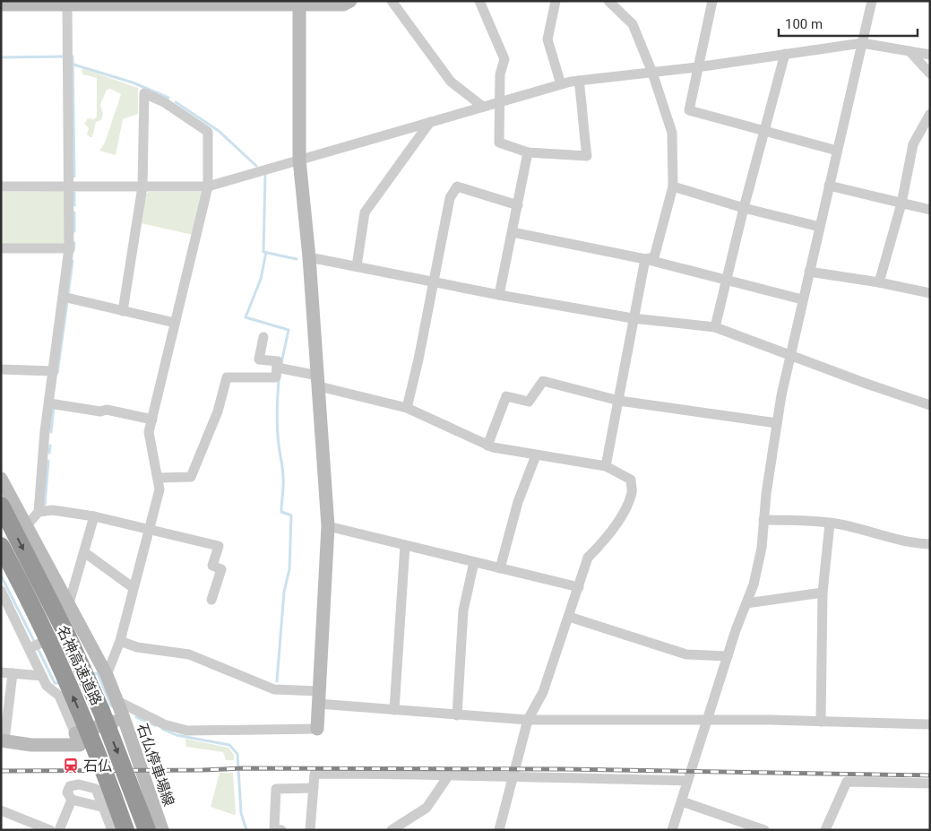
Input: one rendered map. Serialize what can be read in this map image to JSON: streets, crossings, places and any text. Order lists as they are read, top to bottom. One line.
{"streets":{"highway":["名神高速道路"],"street":["石仏停車場線"]},"places":{"station":["石仏"]},"scale_bar":"100 m"}
